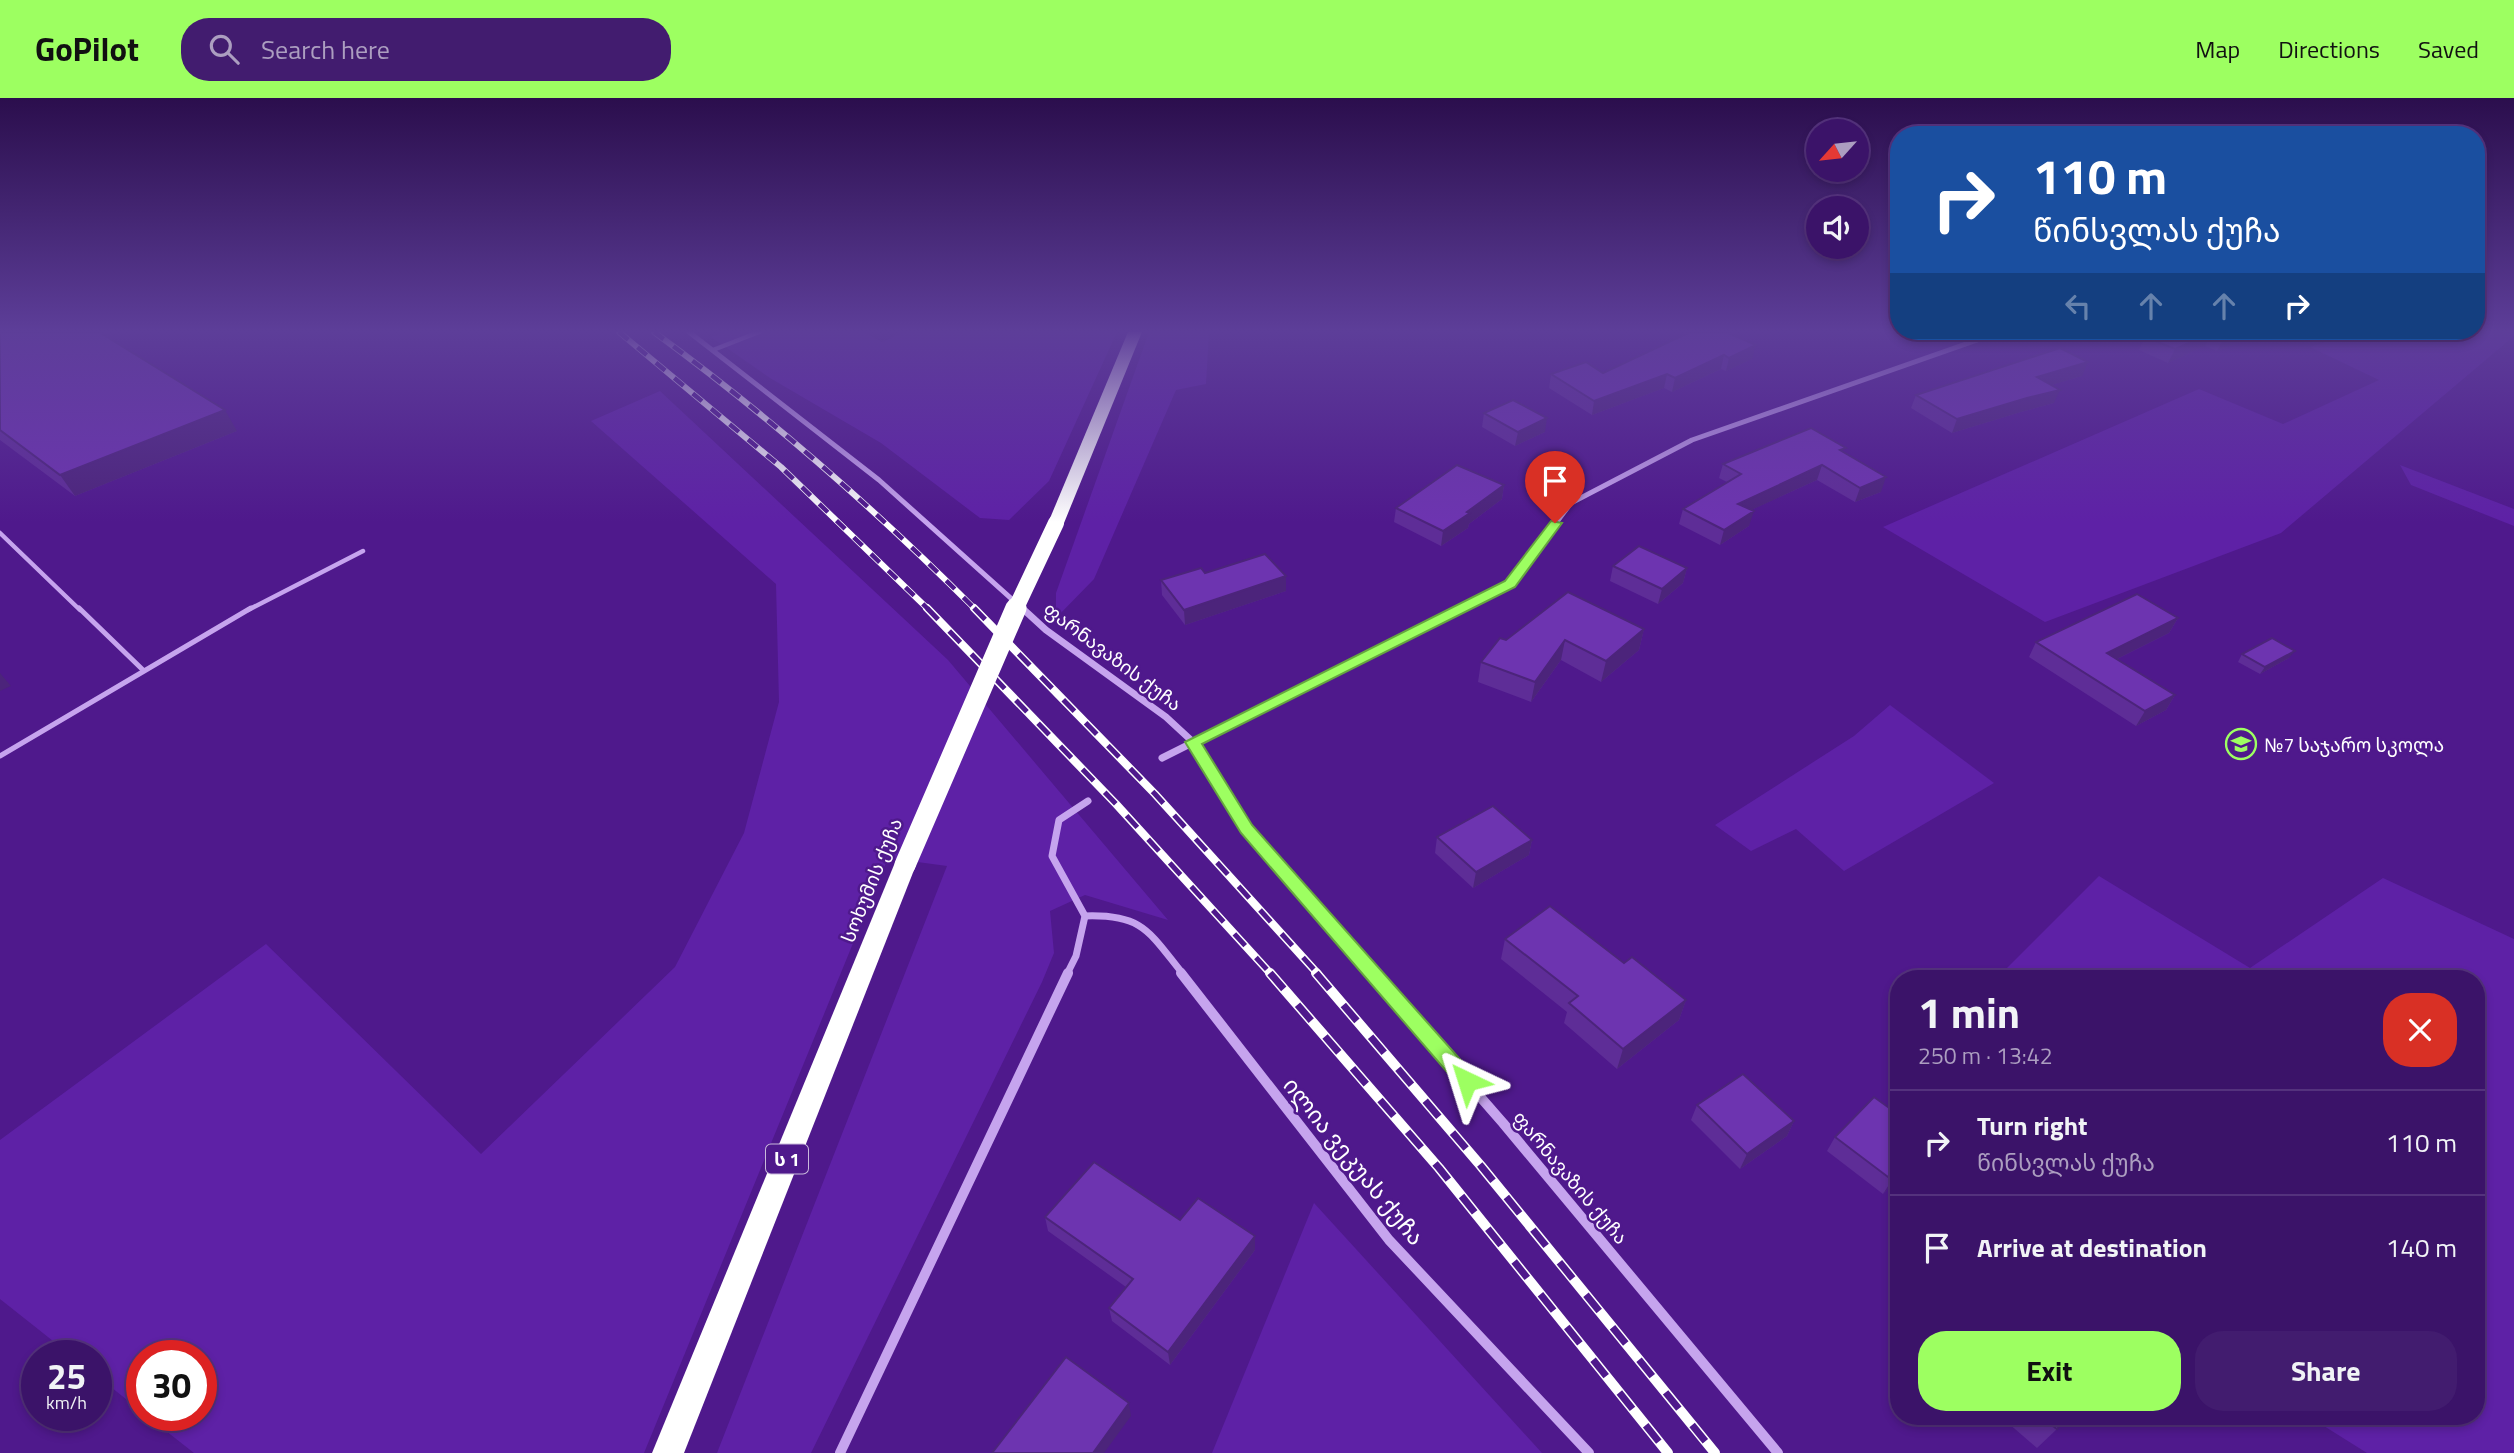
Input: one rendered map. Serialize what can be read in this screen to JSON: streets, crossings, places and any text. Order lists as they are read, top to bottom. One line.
{"streets":{"highway":["სოხუმის ქუჩა","ს 1"],"street":["ფარნავაზის ქუჩა","ილია ვეკუას ქუჩა"]},"places":{"school or university":["№7 საჯარო სკოლა"]},"north":"bottom left","page":{"header":"GoPilot","search":"Search here","nav":["Map","Directions","Saved"],"turn":["110 m","წინსვლას ქუჩა"],"heading":["1 min","250 m · 13:42"],"list":[{"name":"Turn right","note":"წინსვლას ქუჩა","value":"110 m"},{"name":"Arrive at destination","value":"140 m"}],"buttons":["Exit","Share"],"speed":"25 km/h","limit":"30"}}
